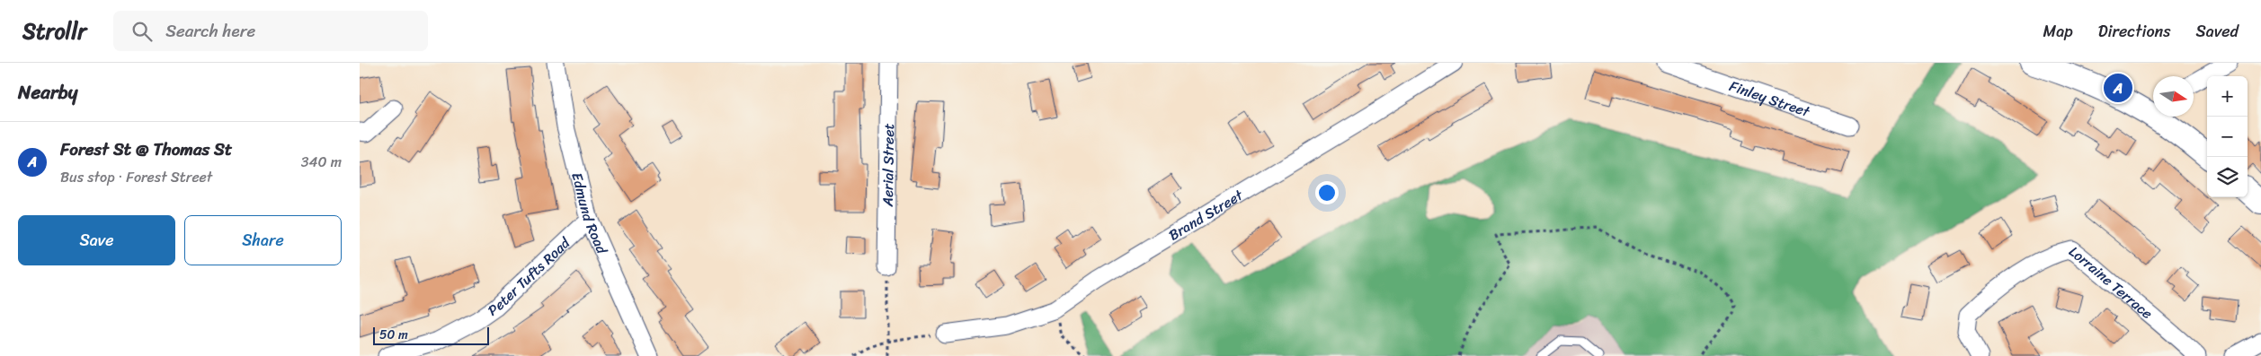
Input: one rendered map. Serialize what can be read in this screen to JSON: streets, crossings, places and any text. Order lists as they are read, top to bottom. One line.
{"streets":{"street":["Finley Street","Aerial Street","Edmund Road","Brand Street","Peter Tufts Road","Lorraine Terrace"]},"crossings":[["Edmund Road","Peter Tufts Road"]],"scale_bar":"50 m","north":"right","page":{"header":"Strollr","search":"Search here","nav":["Map","Directions","Saved"],"heading":"Nearby","pins":"A","map_buttons":["+","−"],"list":[{"mark":"A","name":"Forest St @ Thomas St","note":"Bus stop · Forest Street","value":"340 m"}],"buttons":["Save","Share"],"scale":"50 m"}}
